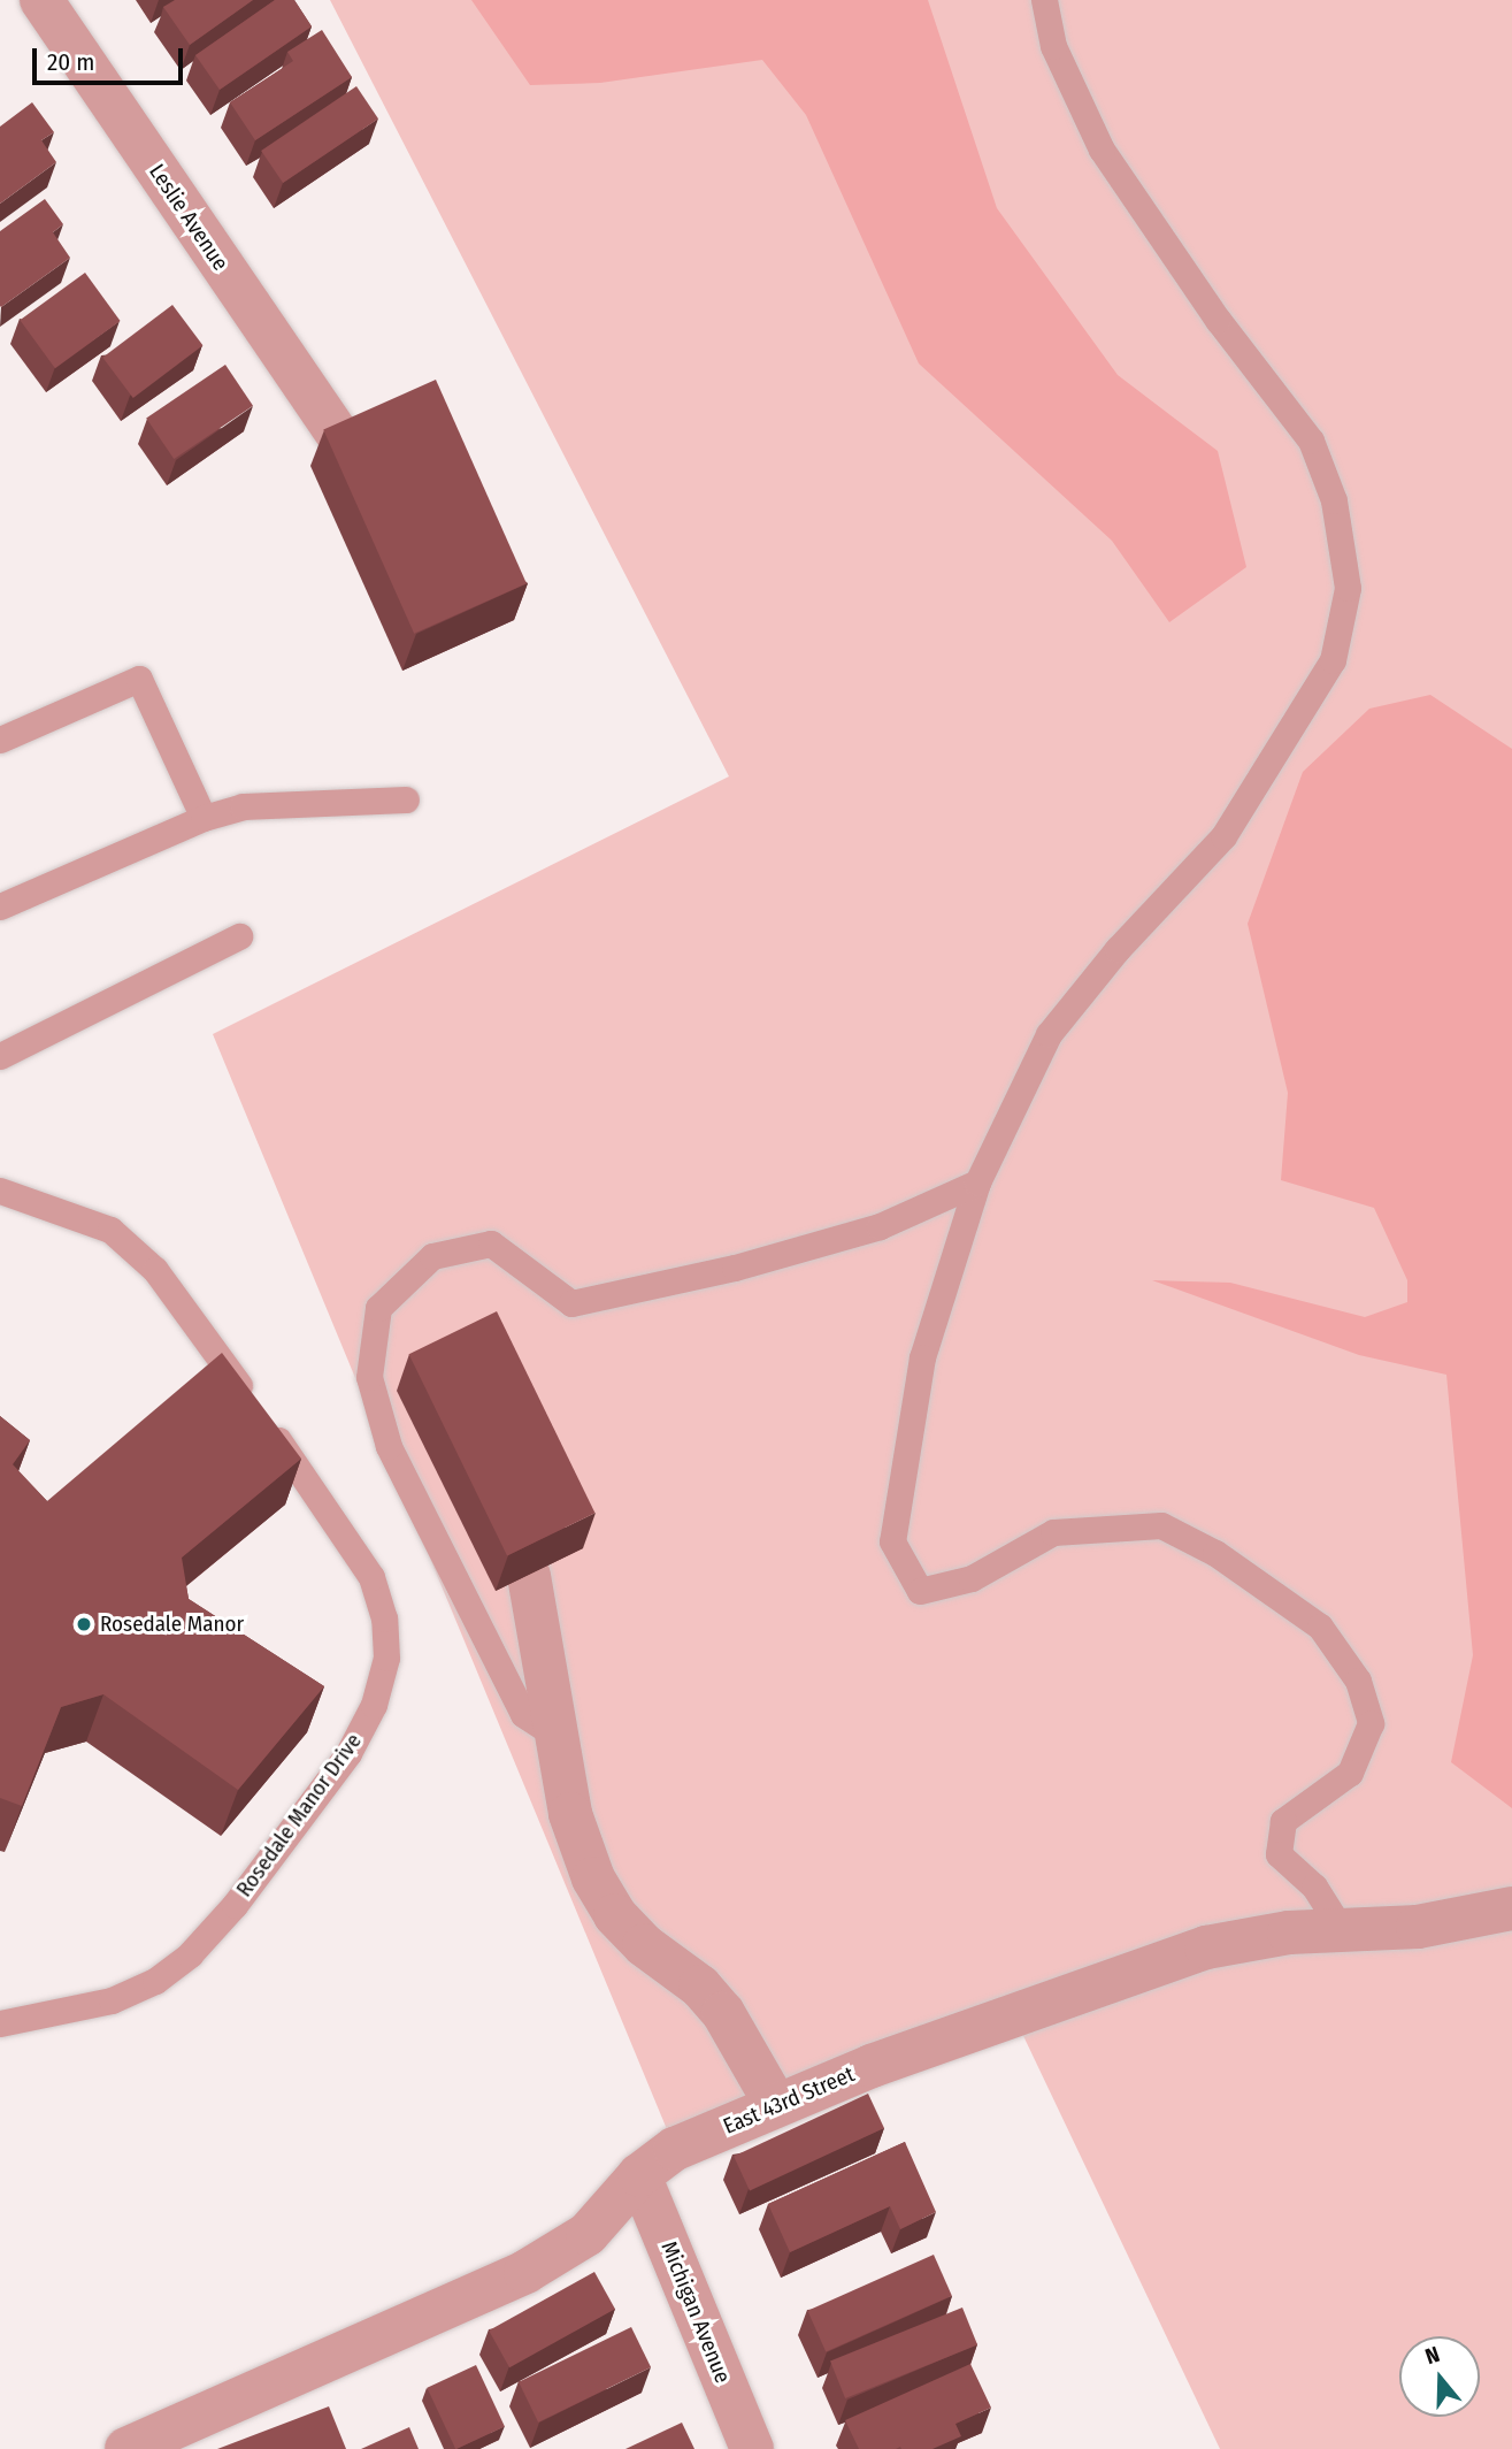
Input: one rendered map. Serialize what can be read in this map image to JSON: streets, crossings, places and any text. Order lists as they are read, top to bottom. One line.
{"streets":{"street":["Leslie Avenue","East 43rd Street","Michigan Avenue"],"lane":["Rosedale Manor Drive"]},"crossings":[["East 43rd Street","Michigan Avenue"]],"places":["Rosedale Manor"],"scale_bar":"20 m","north":"top"}
